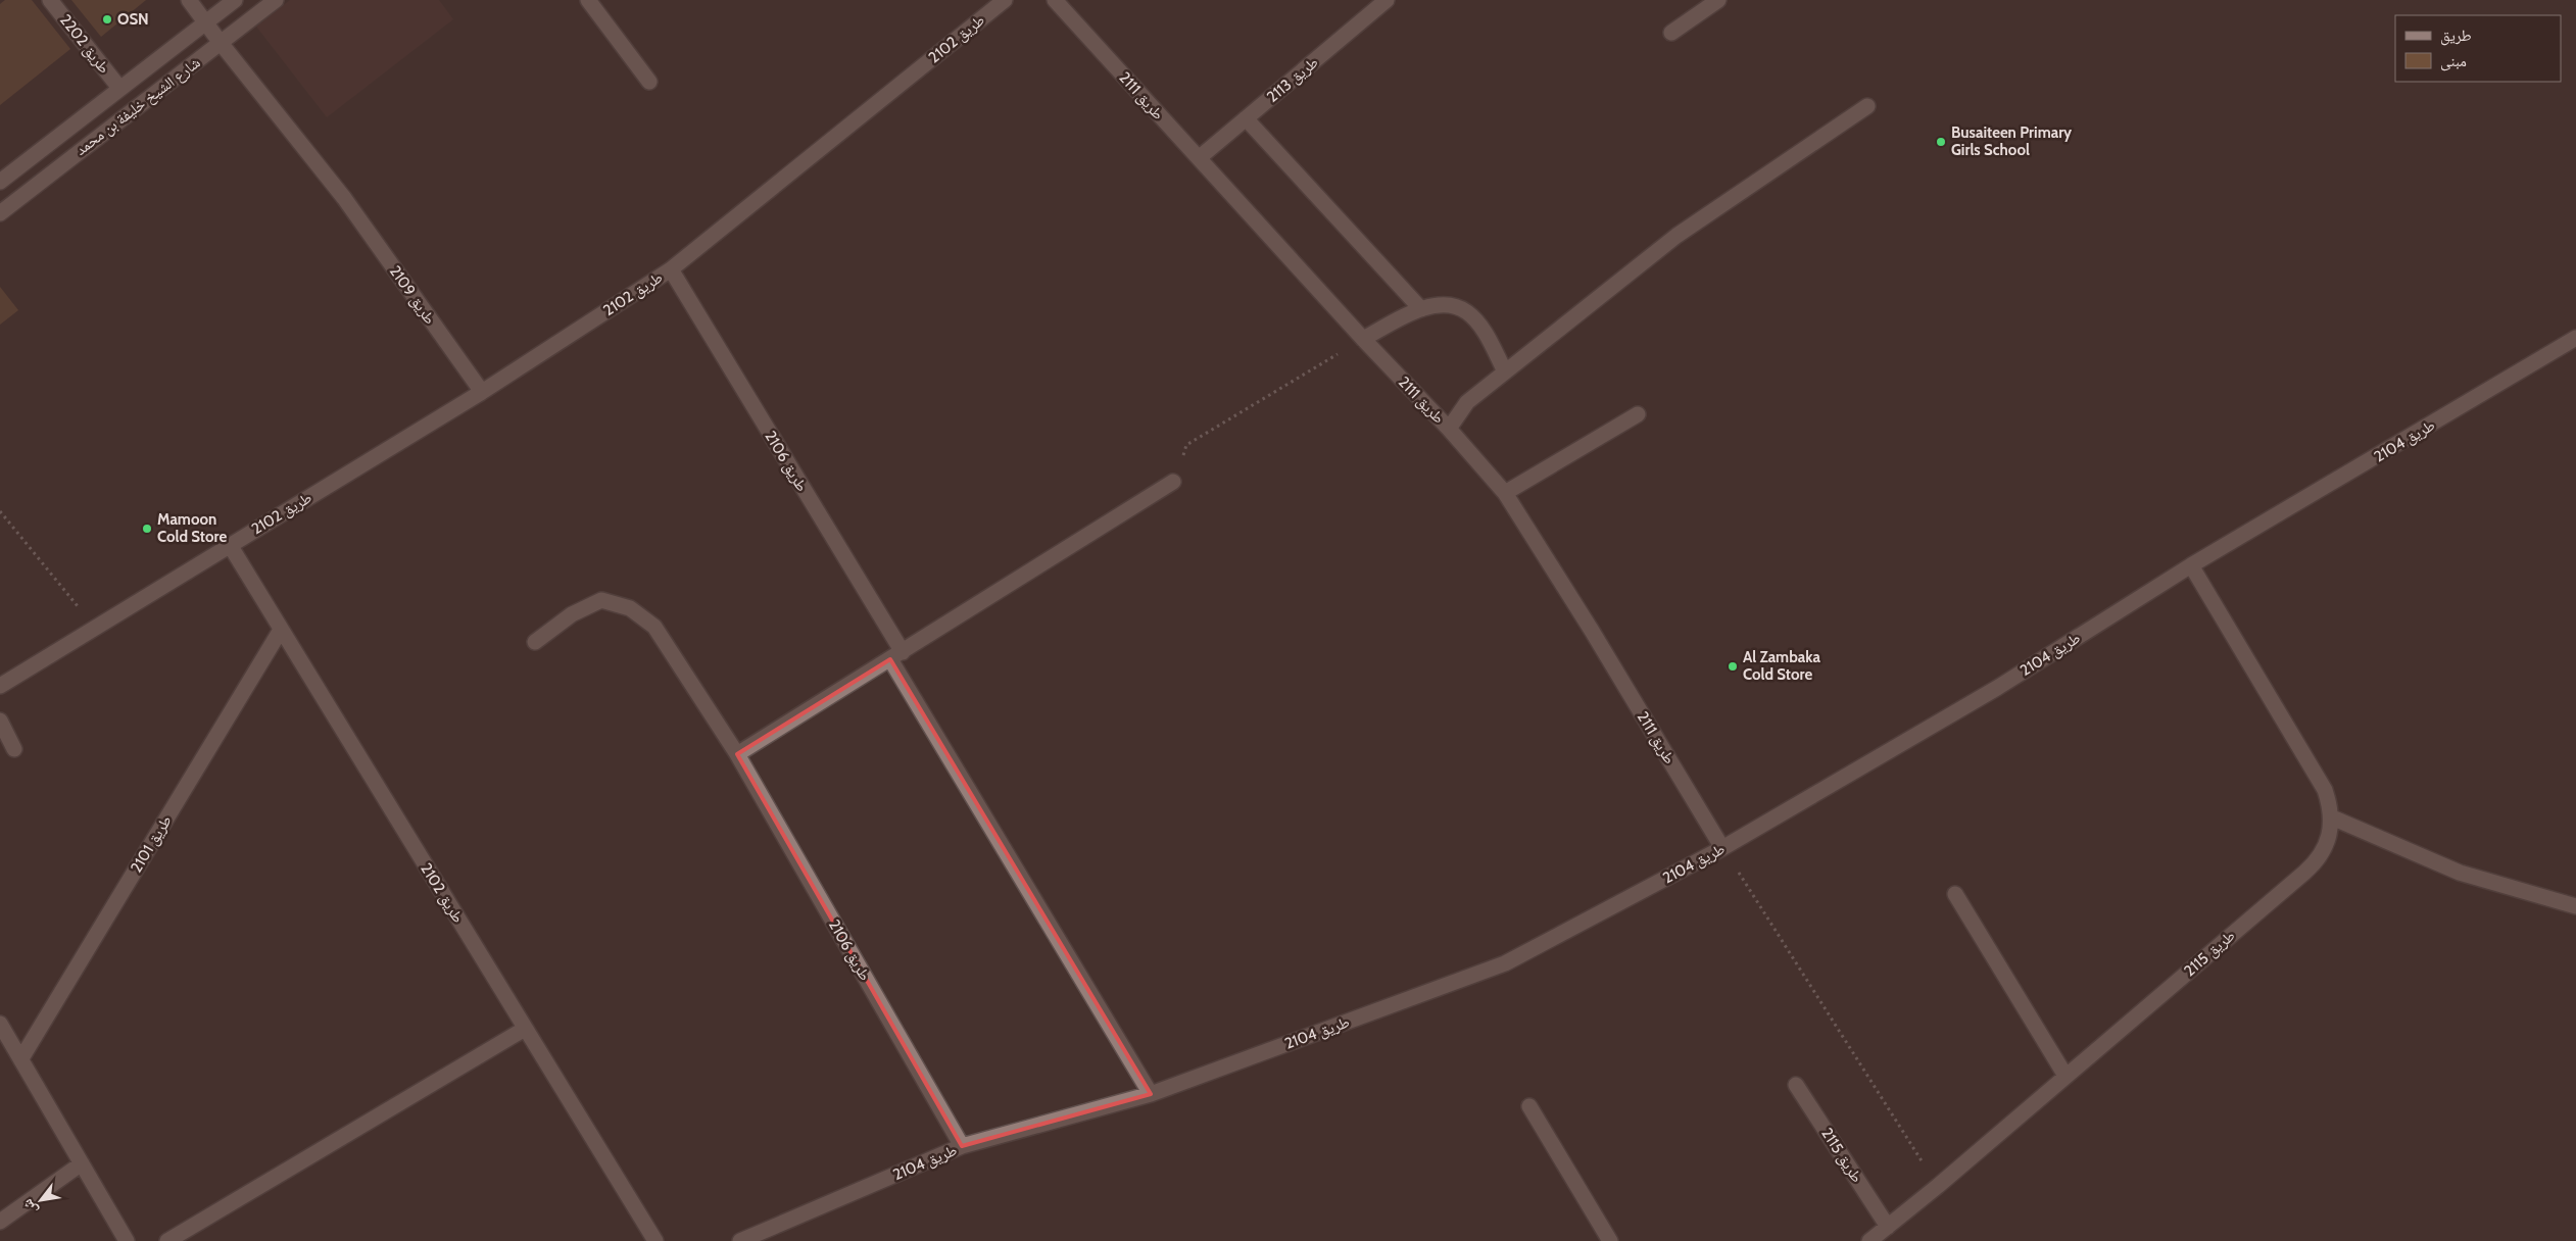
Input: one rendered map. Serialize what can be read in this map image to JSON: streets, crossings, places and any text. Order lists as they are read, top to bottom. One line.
{"streets":{"street":["طريق 2102","طريق 2202","طريق 2113","طريق 2111","شارع الشيخ خليفة بن محمد","طريق 2109","طريق 2104","طريق 2106","طريق 2101","طريق 2115"]},"crossings":[["طريق 2102","طريق 2109"],["طريق 2102","طريق 2106"],["طريق 2102","طريق 2101"],["طريق 2202","شارع الشيخ خليفة بن محمد"],["طريق 2113","طريق 2111"],["طريق 2111","طريق 2104"],["شارع الشيخ خليفة بن محمد","طريق 2109"],["طريق 2104","طريق 2106"],["طريق 2104","طريق 2115"]],"places":["OSN","Busaiteen Primary Girls School","Mamoon Cold Store","Al Zambaka Cold Store"],"legend":["طريق","مبنى"],"north":"bottom left"}
